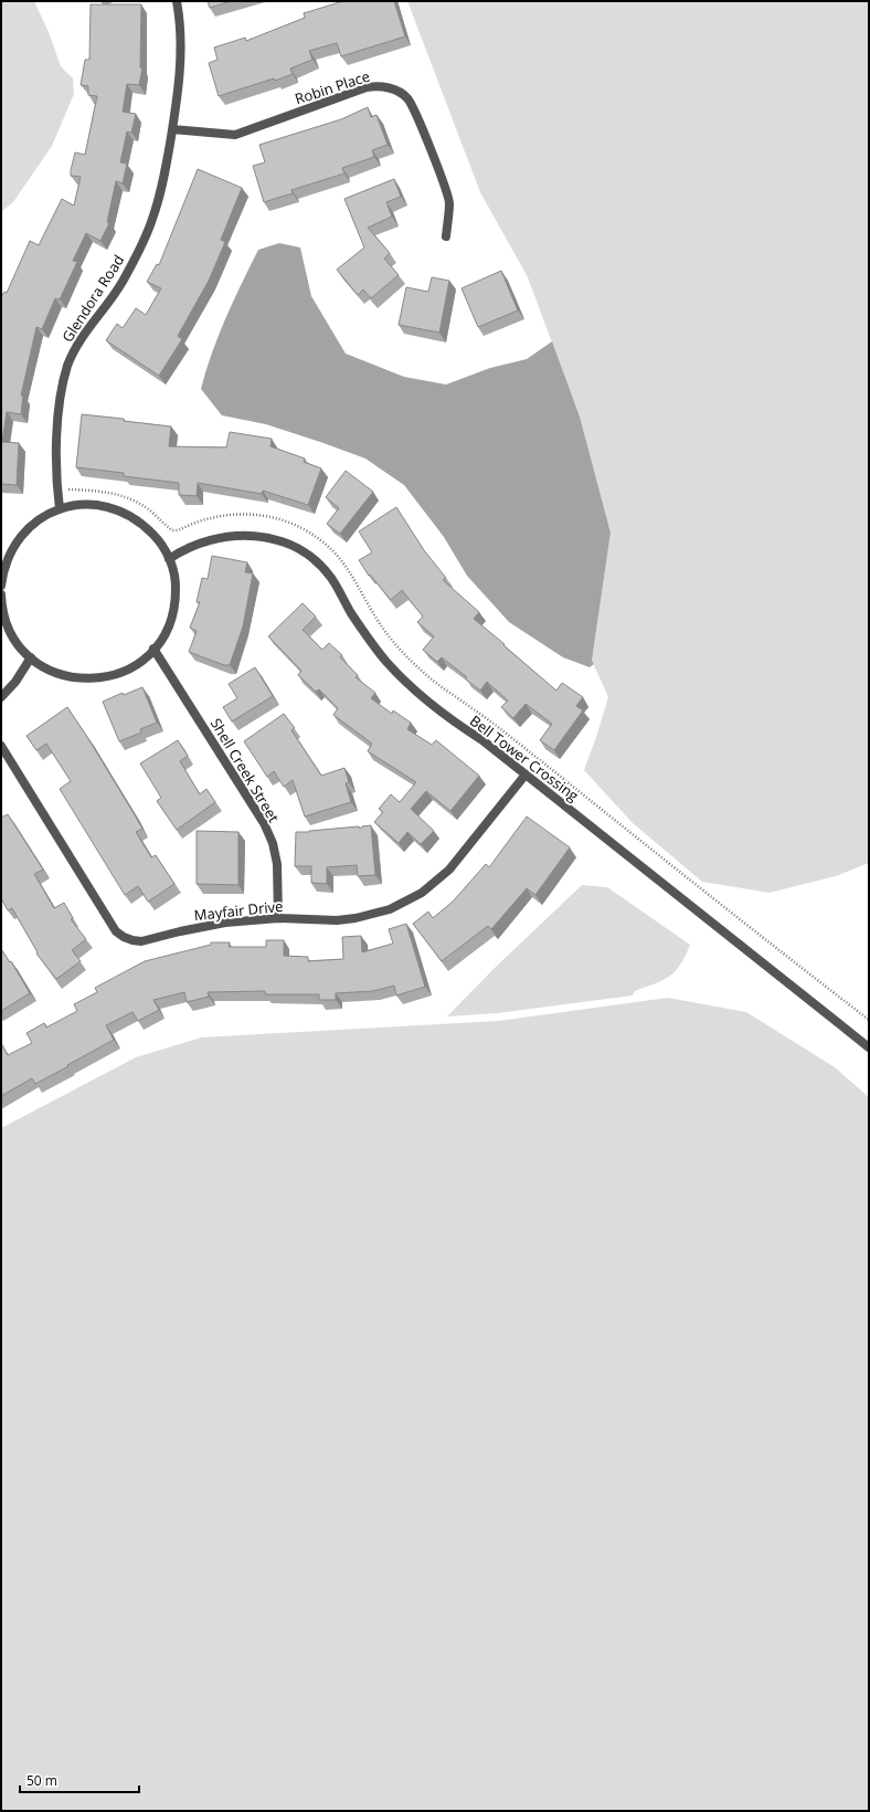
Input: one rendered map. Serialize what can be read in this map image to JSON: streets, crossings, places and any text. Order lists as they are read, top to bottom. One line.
{"streets":{"street":["Robin Place","Glendora Road","Bell Tower Crossing","Shell Creek Street","Mayfair Drive"]},"crossings":[["Robin Place","Glendora Road"],["Bell Tower Crossing","Mayfair Drive"],["Shell Creek Street","Mayfair Drive"]],"scale_bar":"50 m"}
